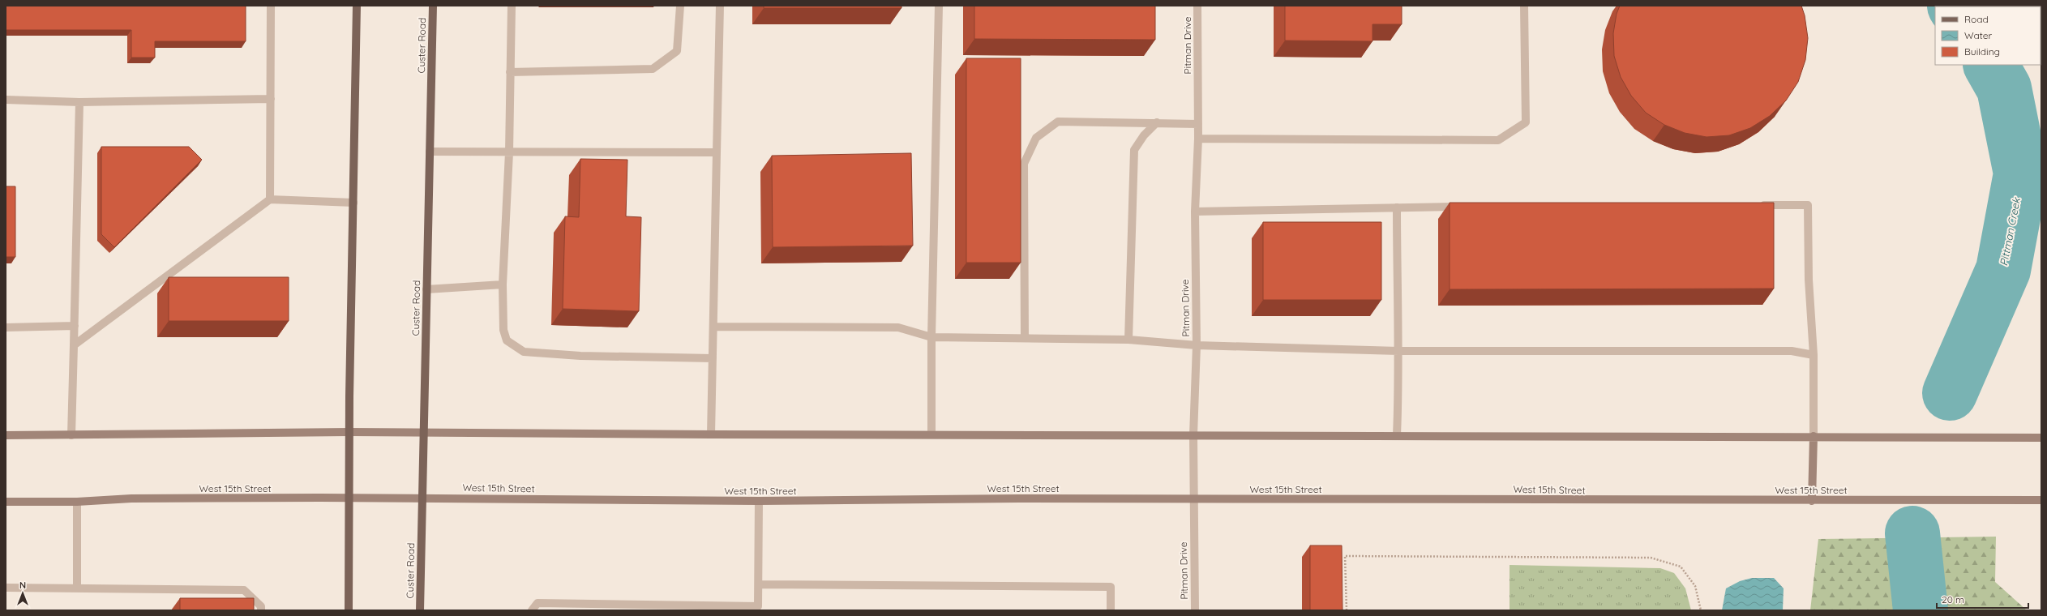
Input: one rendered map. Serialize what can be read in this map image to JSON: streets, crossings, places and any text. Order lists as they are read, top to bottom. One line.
{"streets":{"main road":["Custer Road","West 15th Street"],"street":["Pitman Drive"]},"crossings":[["Custer Road","West 15th Street"],["Pitman Drive","West 15th Street"]],"water":["Pittman Creek"],"legend":["Road","Water","Building"],"scale_bar":"20 m","north":"top"}
